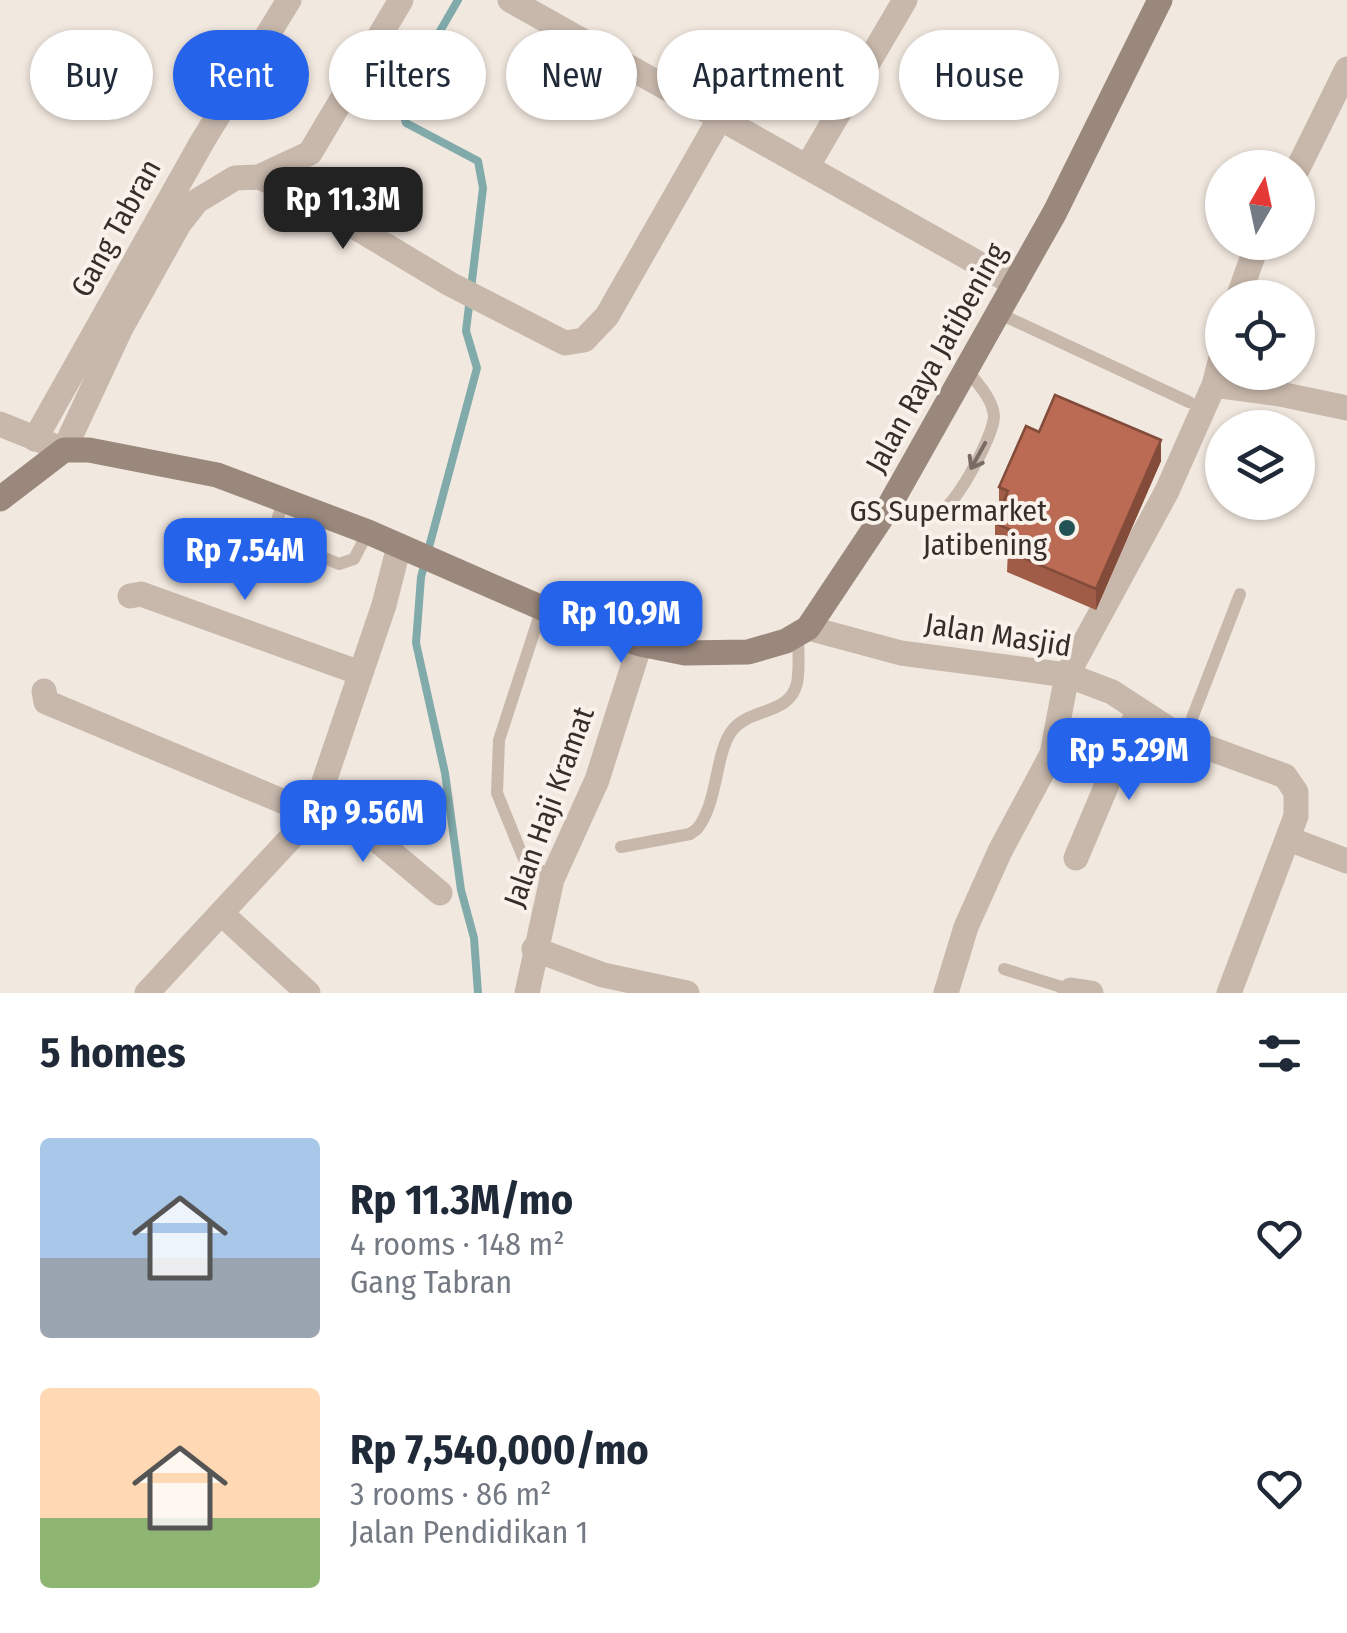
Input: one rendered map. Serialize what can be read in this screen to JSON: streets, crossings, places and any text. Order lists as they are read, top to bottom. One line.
{"streets":{"main road":["Jalan Raya Jatibening"],"street":["Gang Tabran","Jalan Masjid","Jalan Haji Kramat"]},"crossings":[["Jalan Raya Jatibening","Jalan Masjid"]],"places":["GS Supermarket Jatibening"],"north":"top","page":{"chip":["Buy","Rent","Filters","New","Apartment","House"],"price":["Rp 11.3M","Rp 7.54M","Rp 10.9M","Rp 5.29M","Rp 9.56M"],"heading":"5 homes","list":[{"name":"Rp 11.3M/mo","note":"4 rooms · 148 m² · Gang Tabran"},{"name":"Rp 7,540,000/mo","note":"3 rooms · 86 m² · Jalan Pendidikan 1"}]}}
